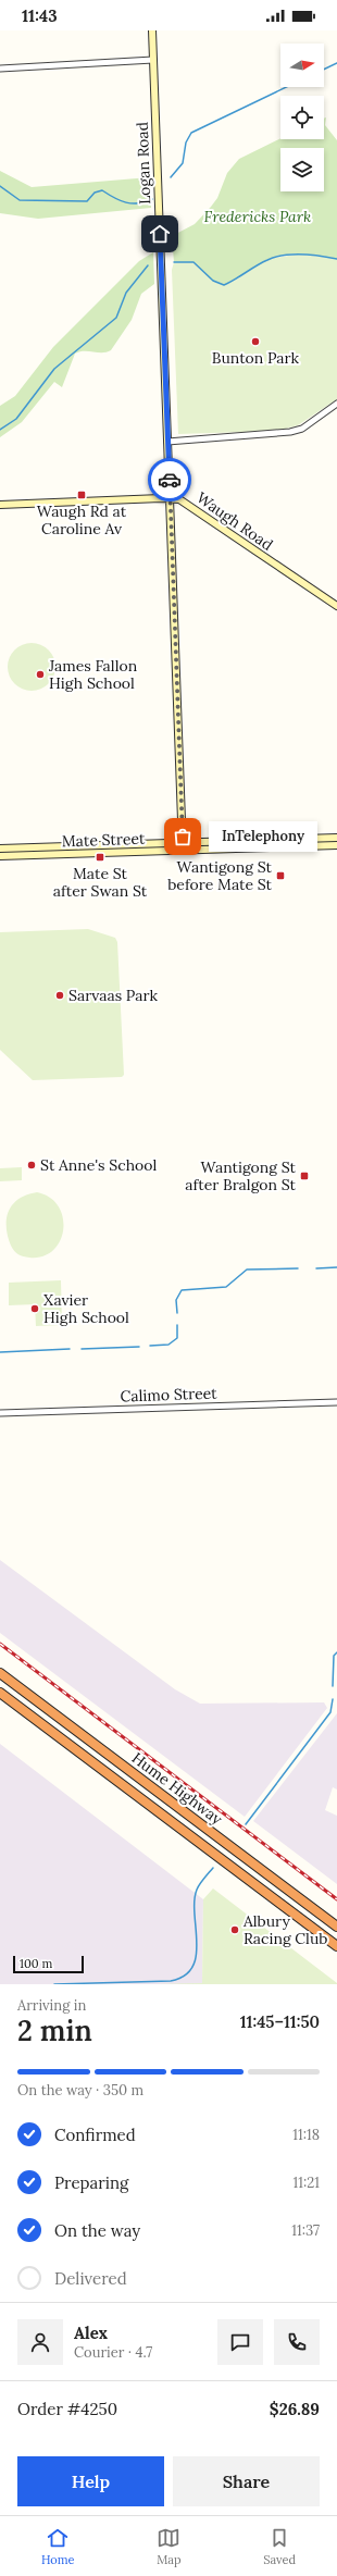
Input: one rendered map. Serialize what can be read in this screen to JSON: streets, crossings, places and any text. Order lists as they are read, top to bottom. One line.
{"streets":{"highway":["Hume Highway"],"main road":["Logan Road","Waugh Road","Mate Street"],"street":["Calimo Street"]},"crossings":[["Logan Road","Waugh Road"],["Logan Road","Mate Street"]],"parks":["Fredericks Park"],"places":{"other":["Bunton Park","James Fallon High School","InTelephony","Sarvaas Park","St Anne's School","Xavier High School","Albury Racing Club"],"transit":["Waugh Rd at Caroline Av","Mate St after Swan St","Wantigong St before Mate St","Wantigong St after Bralgon St"]},"scale_bar":"100 m","north":"right","page":{"status":"11:43","bubble":"InTelephony","scale":"100 m","heading":["2 min","Arriving in","11:45–11:50"],"panel":["Alex","Courier · 4.7","Order #4250","$26.89"],"bar":"On the way · 350 m","list":[["Confirmed","11:18"],["Preparing","11:21"],["On the way","11:37"],"Delivered"],"buttons":["Help","Share"],"tabs":["Home","Map","Saved"]}}
